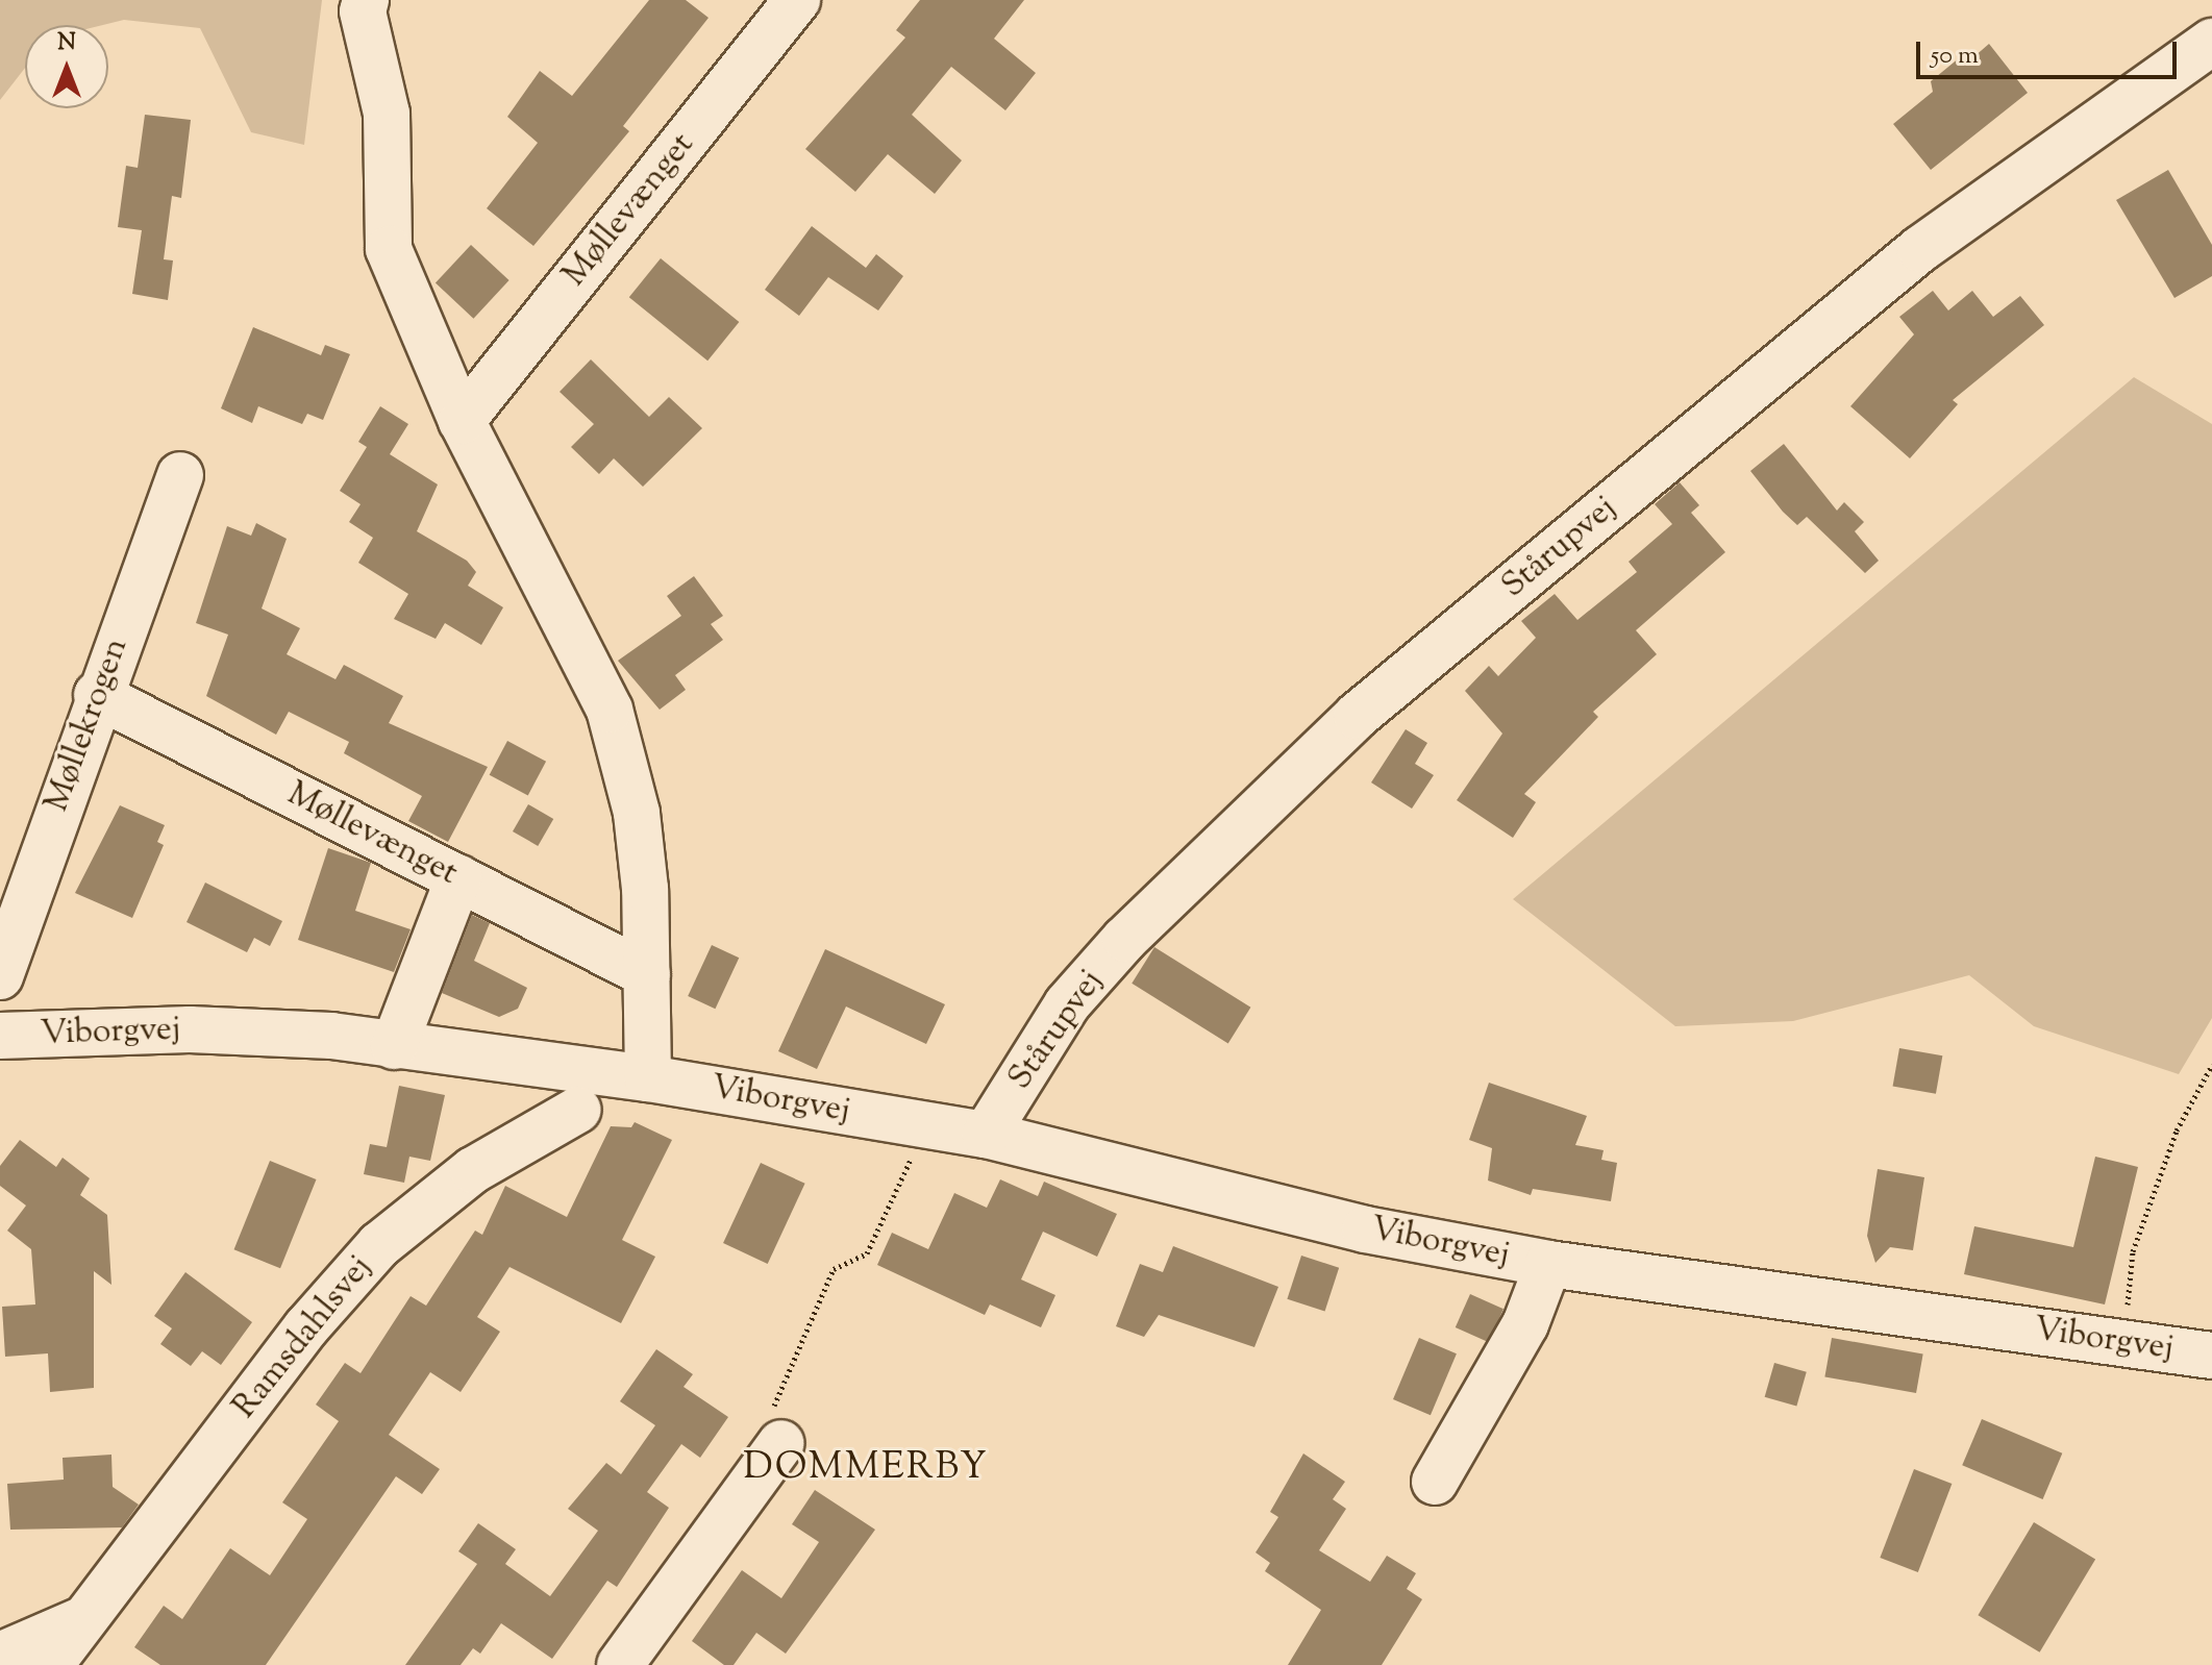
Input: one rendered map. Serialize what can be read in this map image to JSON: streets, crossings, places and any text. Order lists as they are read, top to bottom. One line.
{"streets":{"street":["Møllevænget","Stårupvej","Møllekrogen","Viborgvej","Ramsdahlsvej"]},"crossings":[["Møllevænget","Møllekrogen"],["Stårupvej","Viborgvej"]],"districts":["DOMMERBY"],"scale_bar":"50 m","north":"top"}
